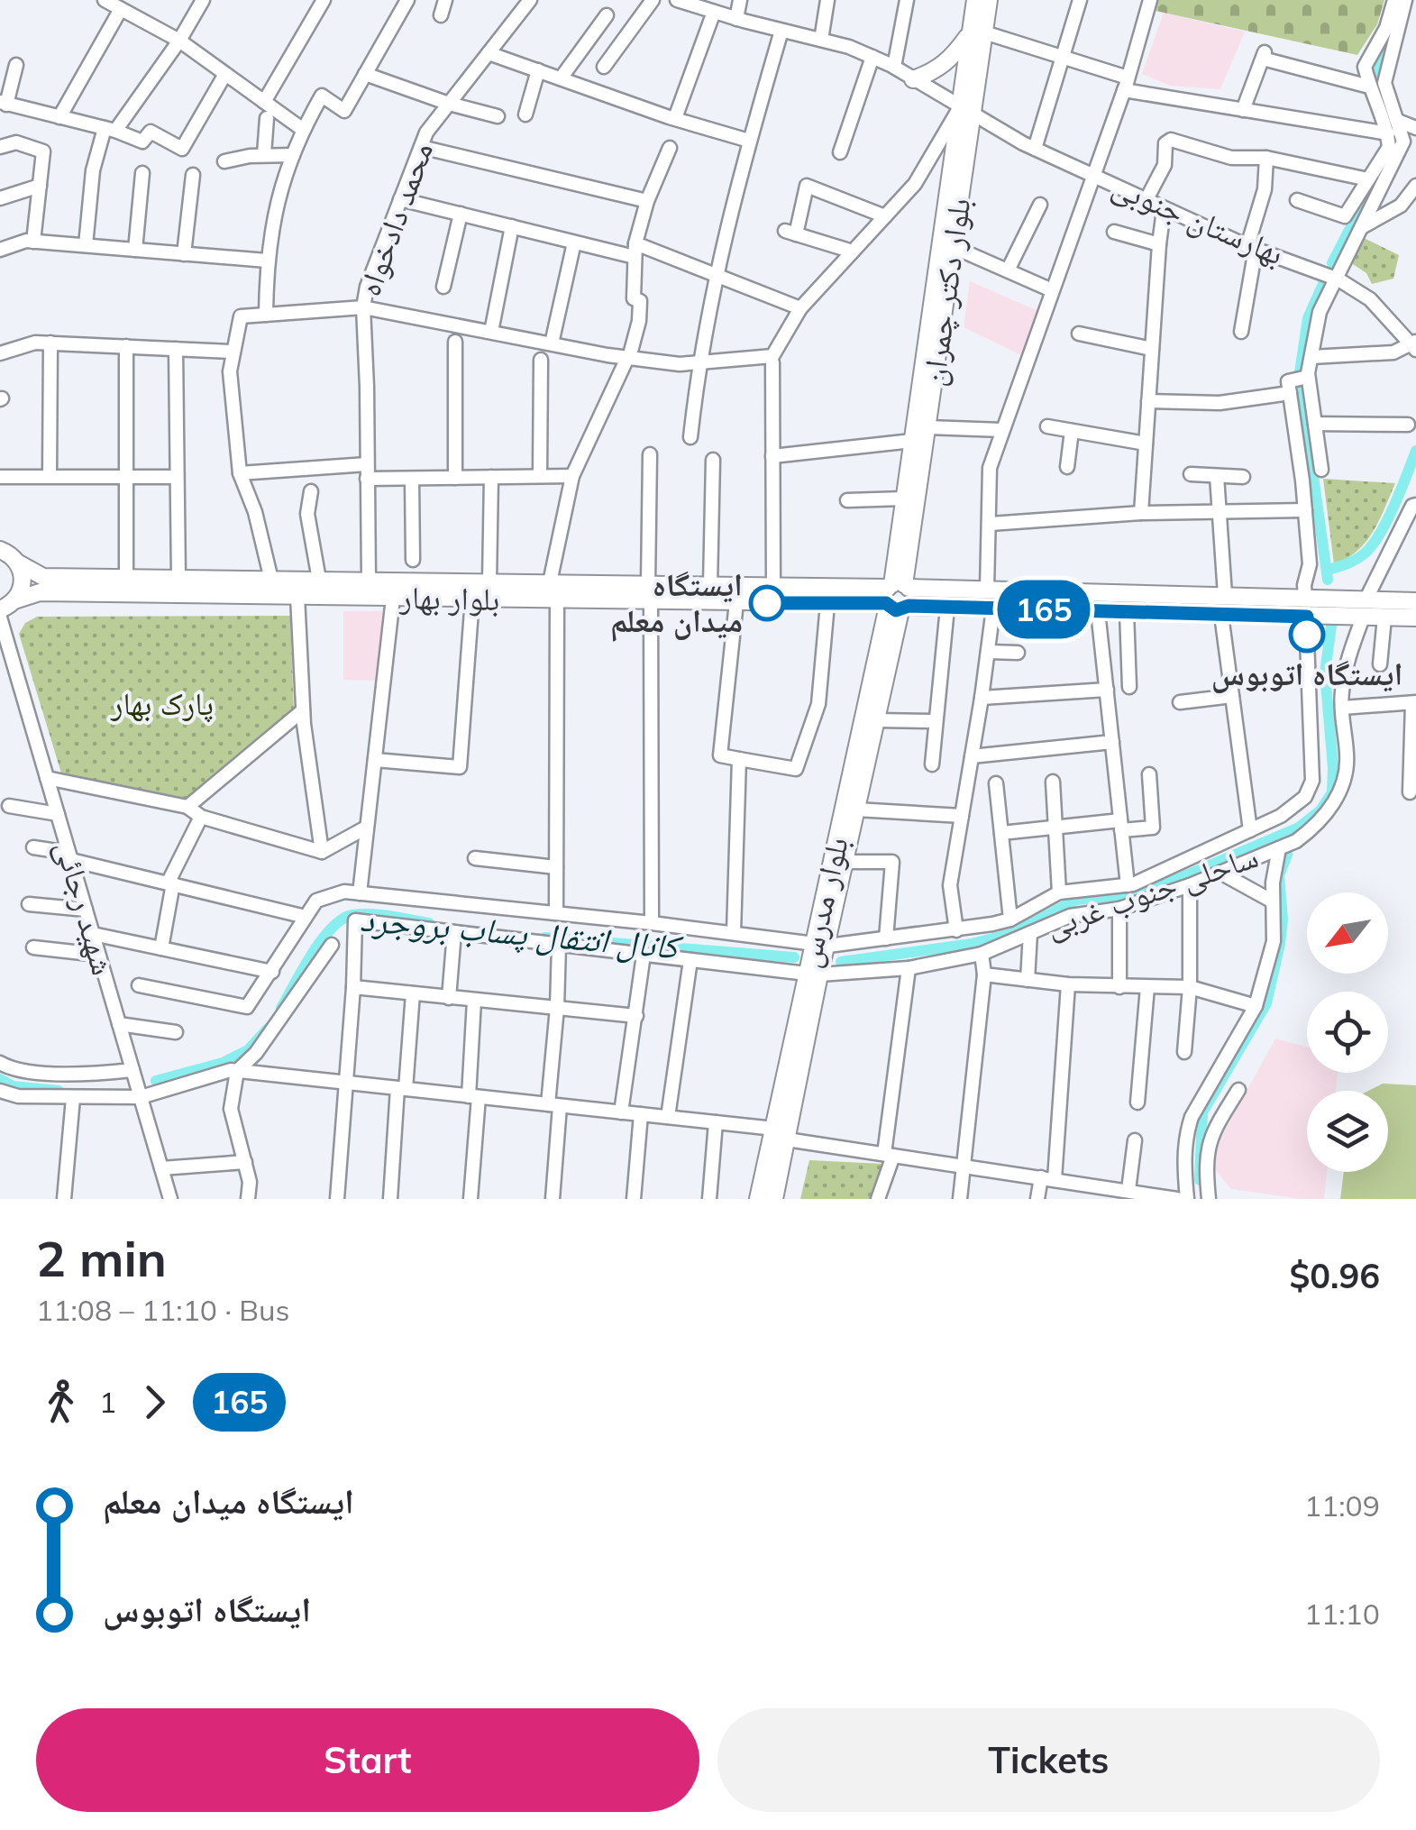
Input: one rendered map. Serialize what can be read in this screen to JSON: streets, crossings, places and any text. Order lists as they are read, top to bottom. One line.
{"streets":{"main road":["بلوار دکتر چمران","بلوار بهار","بلوار مدرس"],"street":["محمد دادخواه","بهارستان جنوبی","ساحلی جنوب غربی","شهید رجائی"]},"crossings":[["محمد دادخواه","بلوار بهار"],["بهارستان جنوبی","بلوار دکتر چمران"],["بلوار دکتر چمران","بلوار بهار"],["بلوار دکتر چمران","بلوار مدرس"],["بلوار بهار","بلوار مدرس"],["ساحلی جنوب غربی","بلوار مدرس"]],"water":["کانال انتقال پساب بروجرد"],"parks":["پارک بهار"],"places":["ایستگاه میدان معلم","ایستگاه اتوبوس"],"lines":["bus line 165"],"north":"bottom left","page":{"on_map":"165","heading":["2 min","11:08 – 11:10 · Bus","$0.96"],"legs":["1","165"],"list":[{"name":"ایستگاه میدان معلم","value":"11:09"},{"name":"ایستگاه اتوبوس","value":"11:10"}],"buttons":["Start","Tickets"]}}
